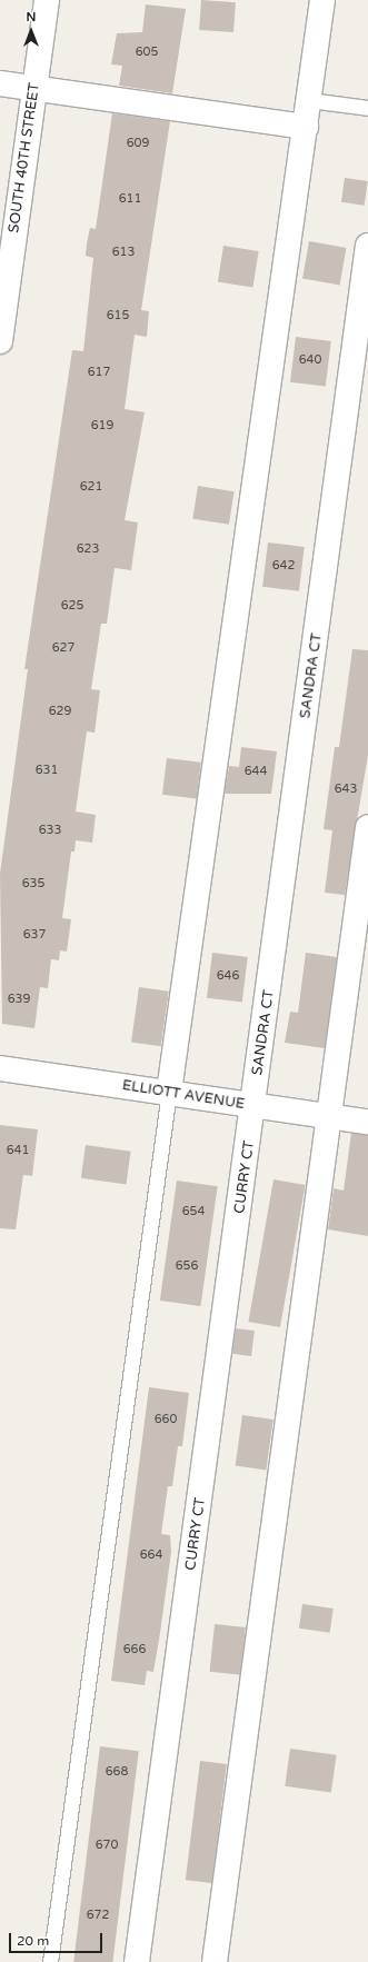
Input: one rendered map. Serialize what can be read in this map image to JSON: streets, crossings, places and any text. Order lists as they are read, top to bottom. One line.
{"streets":{"street":["SOUTH 40TH STREET","SANDRA CT","ELLIOTT AVENUE","CURRY CT"]},"crossings":[["SANDRA CT","ELLIOTT AVENUE"],["SANDRA CT","CURRY CT"],["ELLIOTT AVENUE","CURRY CT"]],"house_numbers":["605","609","611","613","615","640","617","619","621","623","642","625","627","629","631","644","643","633","635","637","646","639","641","654","656","660","664","666","668","670","672"],"scale_bar":"20 m","north":"top"}
